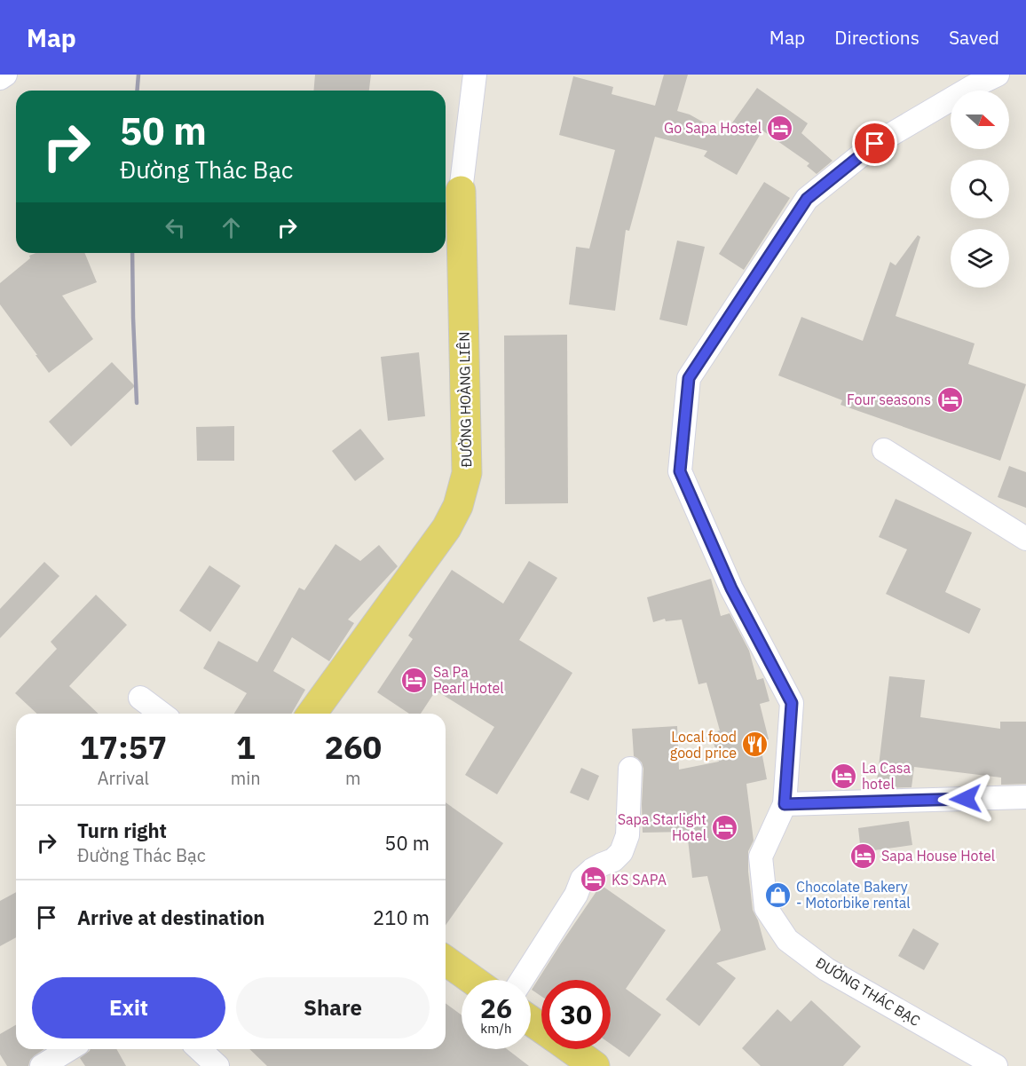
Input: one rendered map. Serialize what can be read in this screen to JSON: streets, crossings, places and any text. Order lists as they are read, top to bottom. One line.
{"streets":{"main road":["ĐƯỜNG HOÀNG LIÊN"],"street":["ĐƯỜNG THÁC BẠC"]},"places":{"hotel":["Go Sapa Hostel","Four seasons","Sa Pa Pearl Hotel","La Casa hotel","Sapa Starlight Hotel","Sapa House Hotel","KS SAPA"],"restaurant":["Local food good price"],"shop":["Chocolate Bakery - Motorbike rental"]},"north":"right","page":{"header":"Map","nav":["Map","Directions","Saved"],"turn":["50 m","Đường Thác Bạc"],"eta":["17:57","Arrival","1","min","260","m"],"list":[{"name":"Turn right","note":"Đường Thác Bạc","value":"50 m"},{"name":"Arrive at destination","value":"210 m"}],"buttons":["Exit","Share"],"speed":"26 km/h","limit":"30"}}
